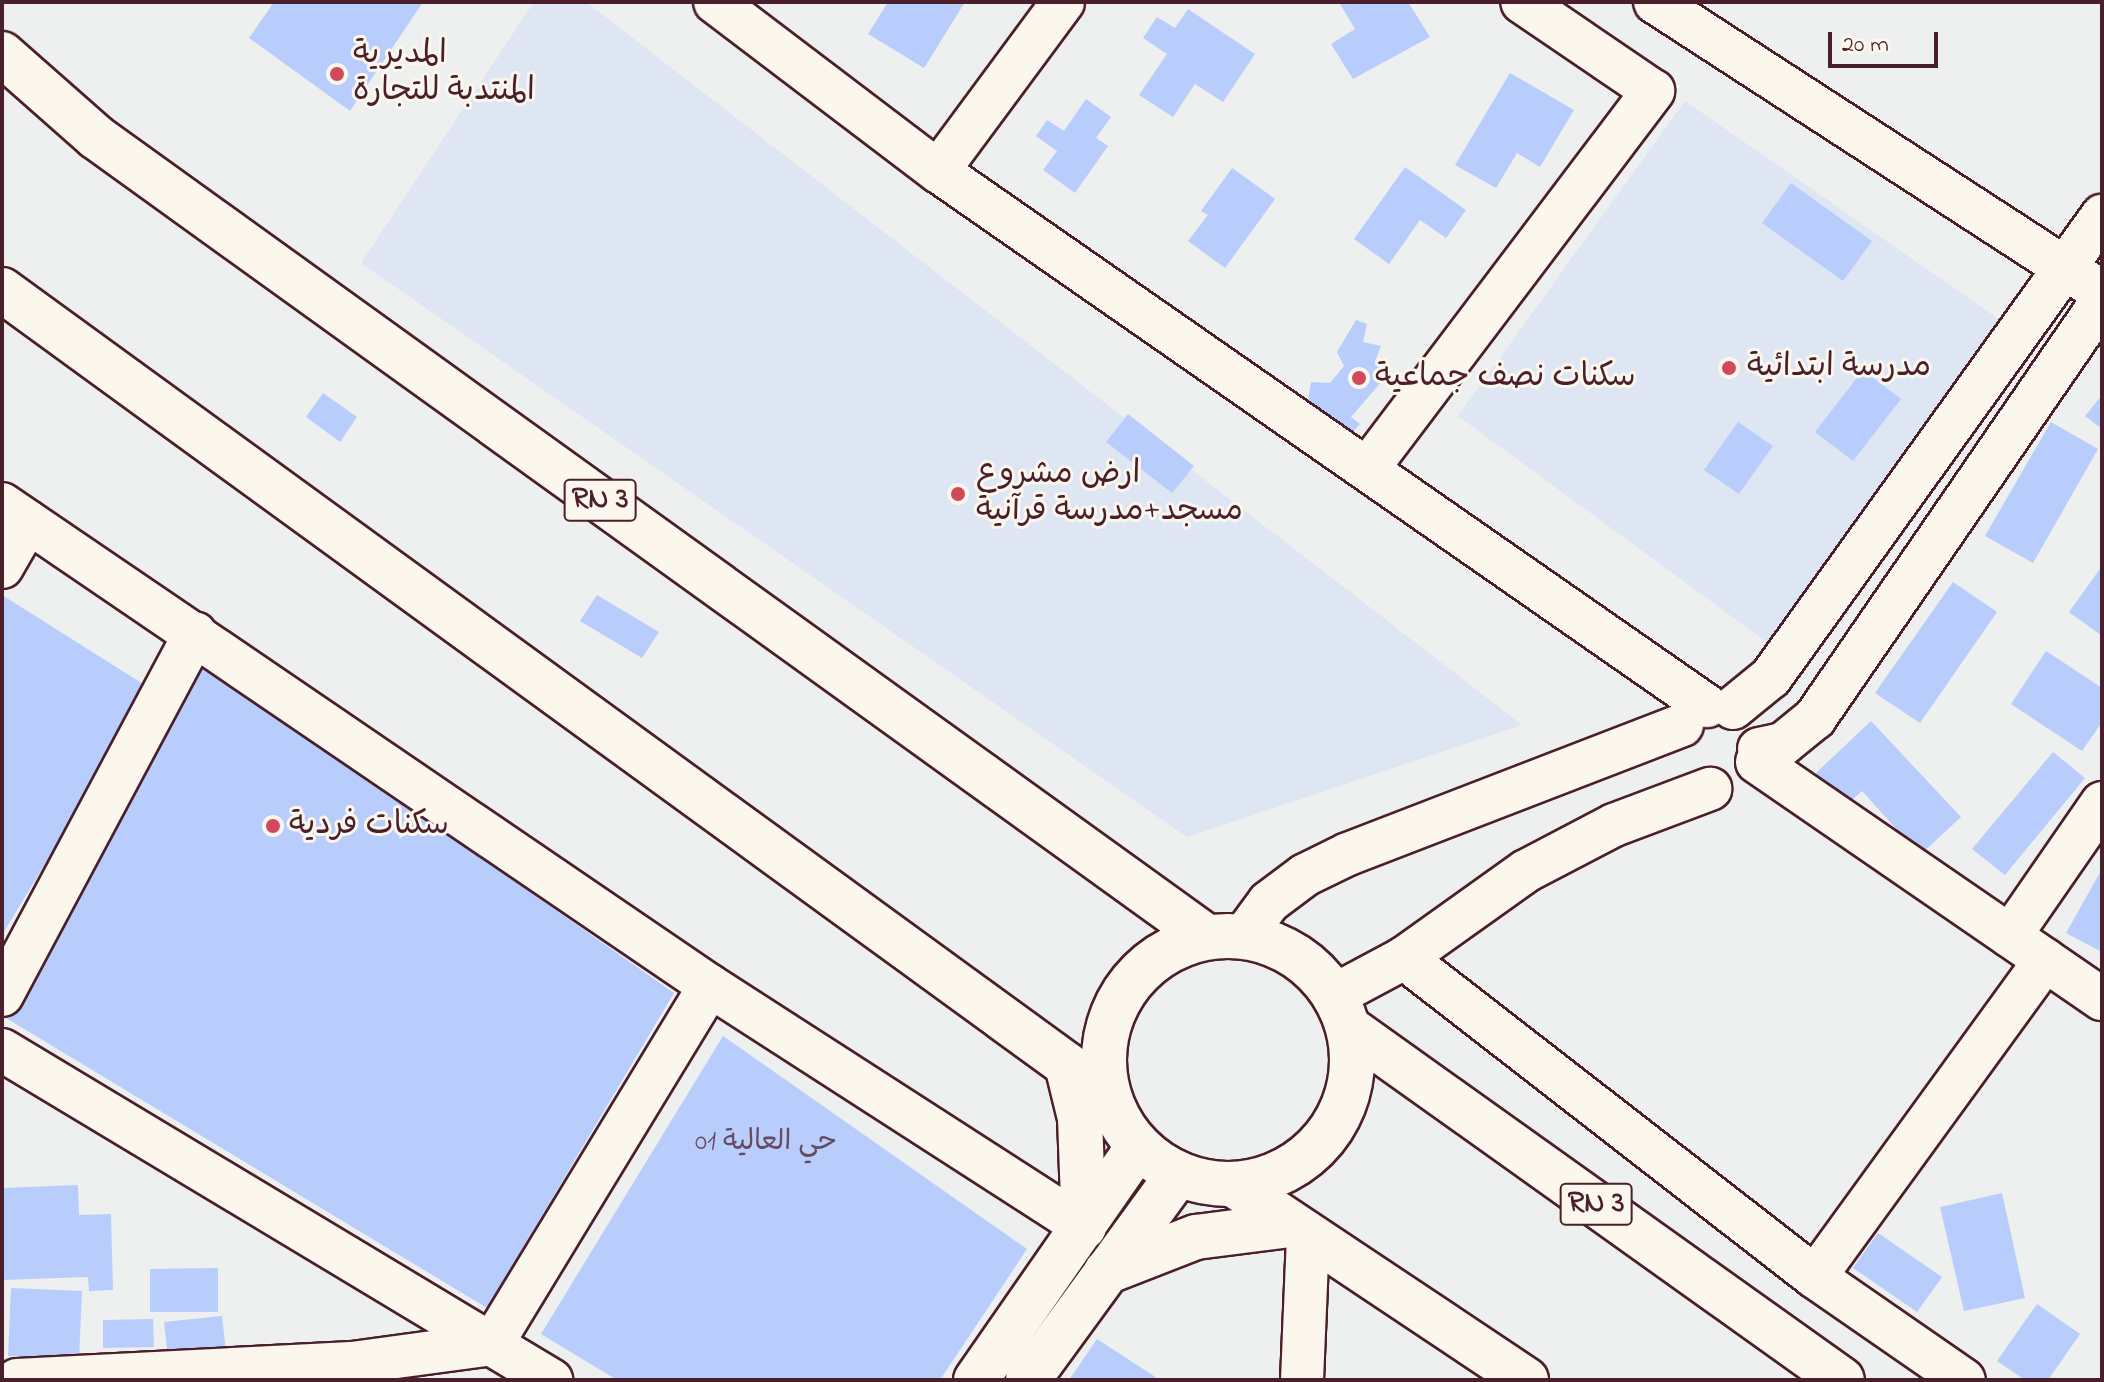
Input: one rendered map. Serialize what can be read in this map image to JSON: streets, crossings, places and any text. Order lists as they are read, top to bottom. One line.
{"streets":{"main road":["RN 3"]},"places":["المديرية المنتدبة للتجارة","مدرسة ابتدائية","سكنات نصف جماعية","ارض مشروع مسجد+مدرسة قرآنية","سكنات فردية"],"house_numbers":["حي العالية 01"],"scale_bar":"20 m"}
